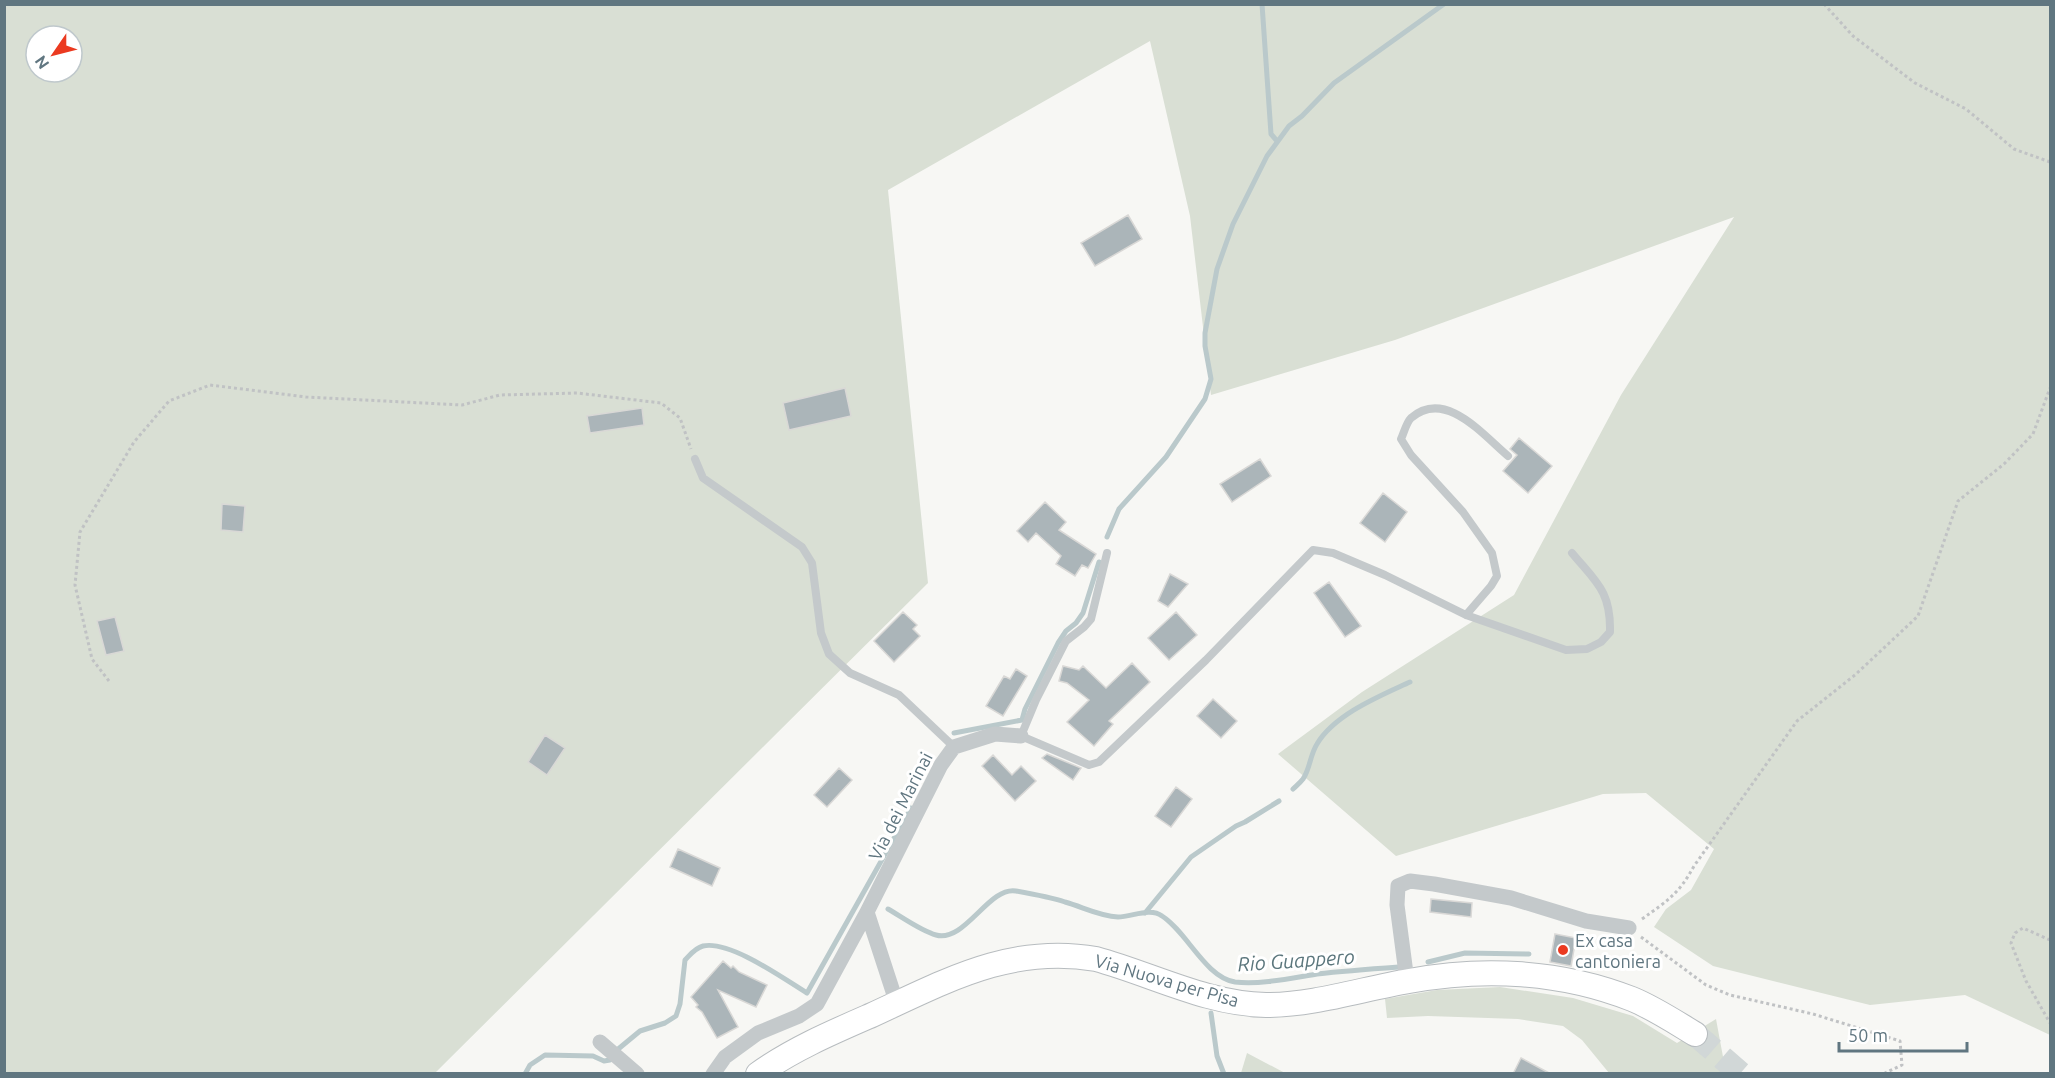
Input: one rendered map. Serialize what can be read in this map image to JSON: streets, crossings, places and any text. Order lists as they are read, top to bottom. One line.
{"streets":{"main road":["Via Nuova per Pisa"],"street":["Via dei Marinai"]},"water":["Rio Guappero"],"places":["Ex casa cantoniera"],"scale_bar":"50 m","north":"bottom left"}
